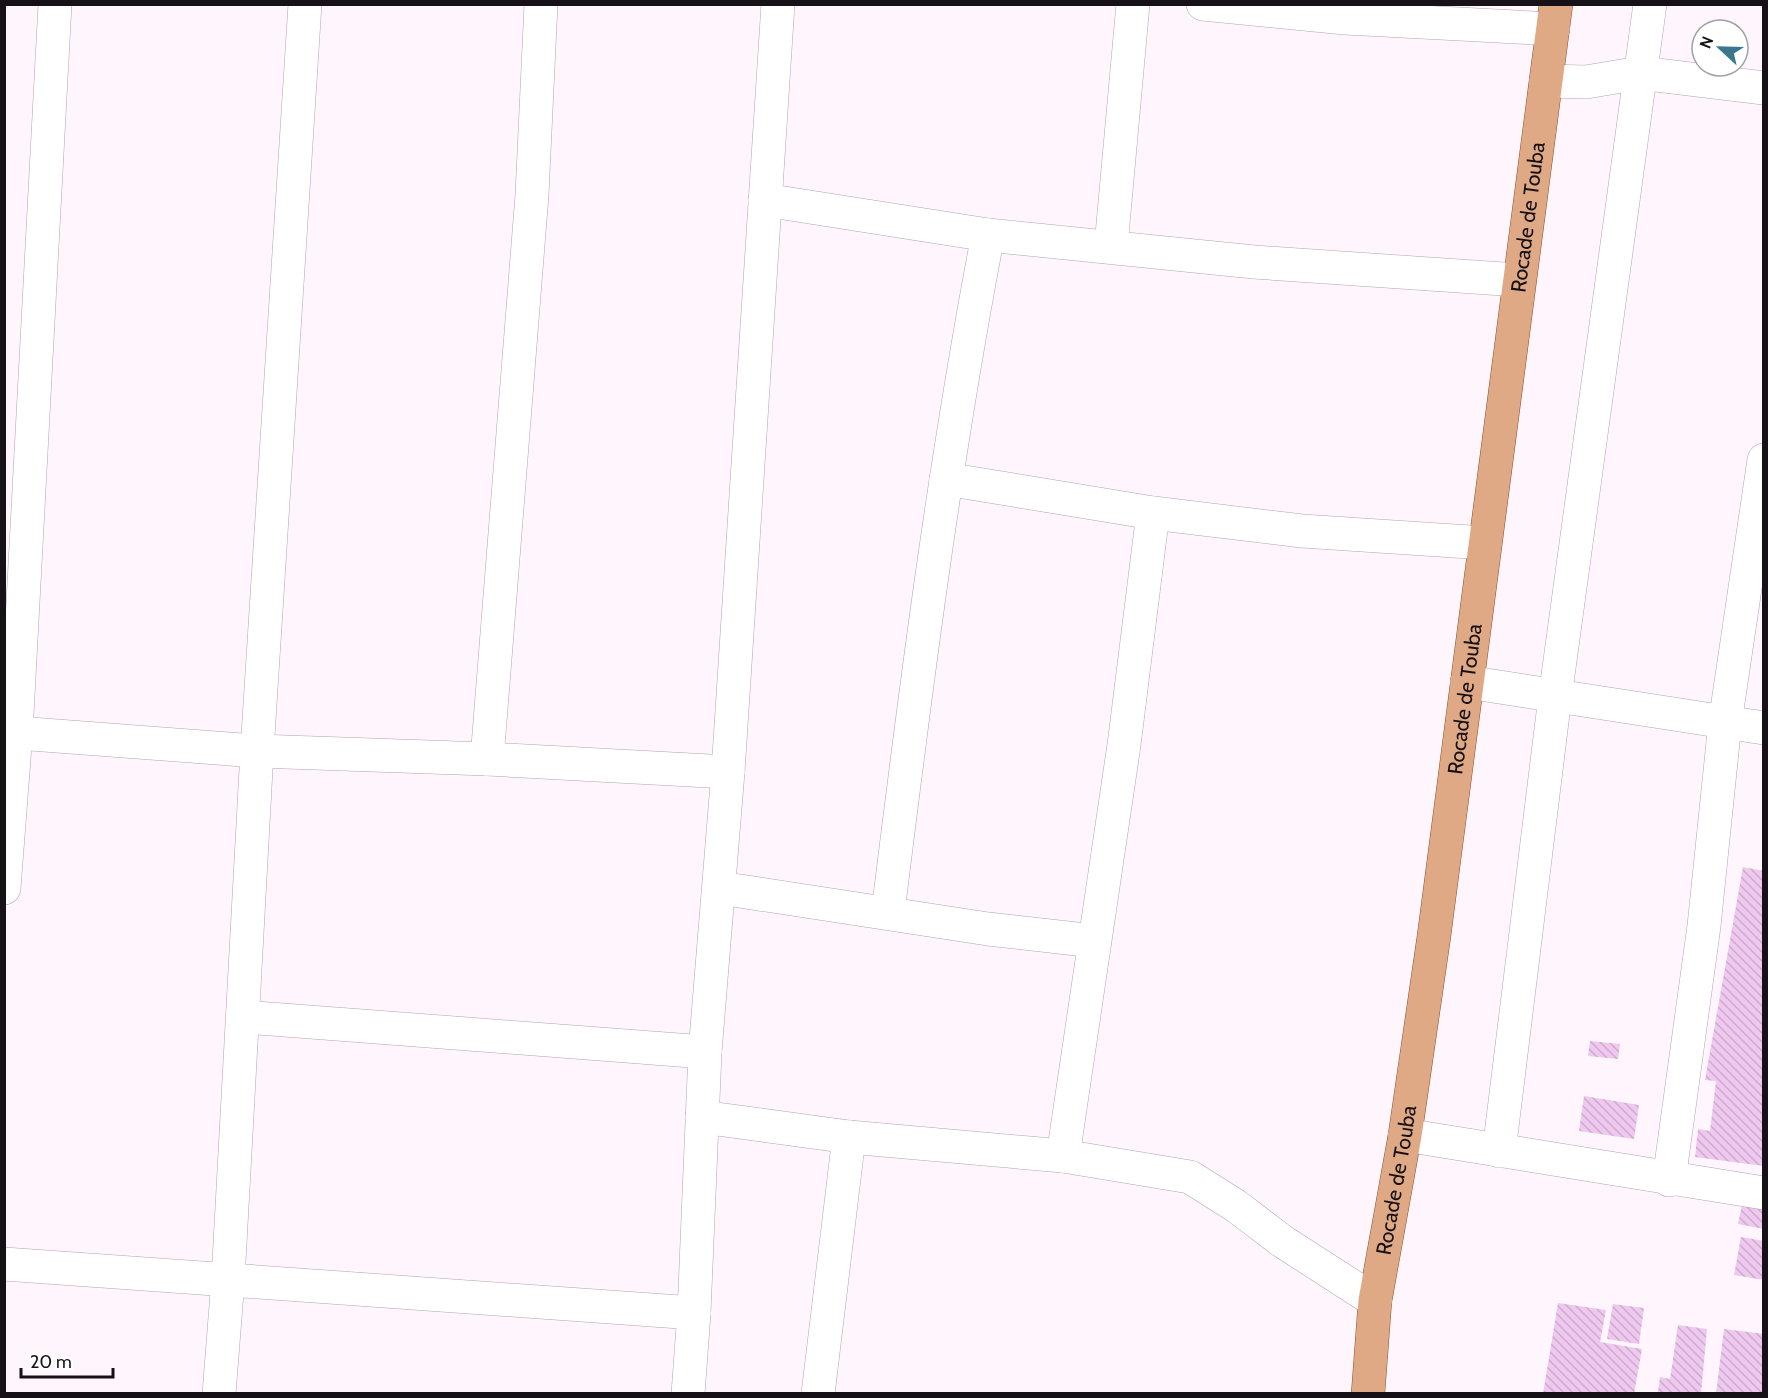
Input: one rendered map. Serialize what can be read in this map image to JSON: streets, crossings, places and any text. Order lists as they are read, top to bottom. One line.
{"streets":{"main road":["Rocade de Touba"]},"scale_bar":"20 m","north":"left"}
